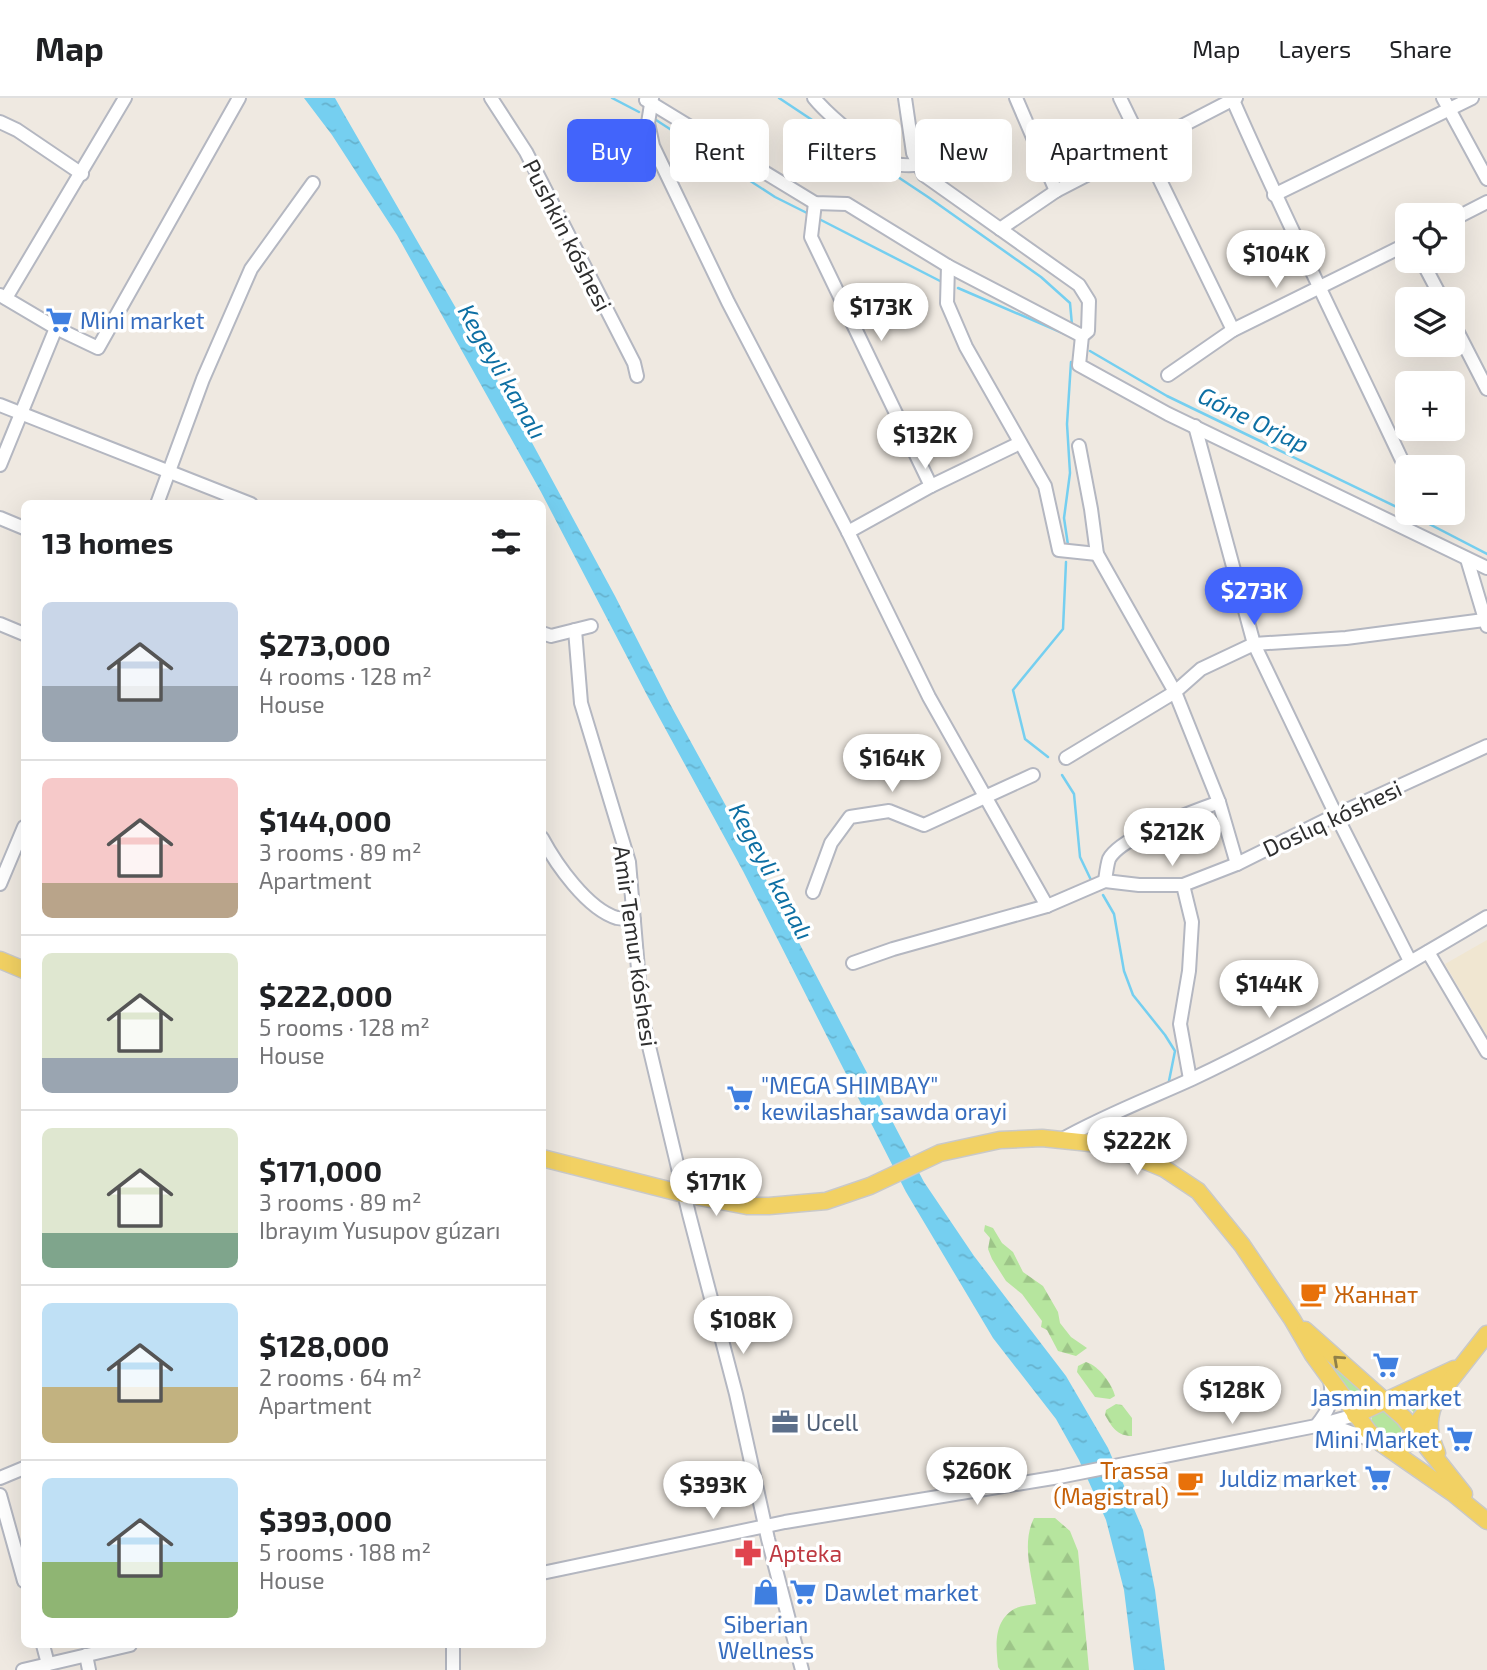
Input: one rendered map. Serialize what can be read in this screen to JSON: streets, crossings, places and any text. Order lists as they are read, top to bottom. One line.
{"streets":{"street":["Pushkin kóshesi","Doslıq kóshesi","Amir Temur kóshesi"]},"water":["Kegeyli kanalı","Góne Orjap"],"places":{"supermarket":["Mini market","\"MEGA SHIMBAY\" kewilashar sawda orayi","Jasmin market","Mini Market","Juldiz market","Dawlet market"],"cafe":["Жаннат","Trassa (Magistral)"],"office":["Ucell"],"pharmacy":["Apteka"],"shop":["Siberian Wellness"]},"page":{"header":"Map","nav":["Map","Layers","Share"],"chip":["Buy","Rent","Filters","New","Apartment"],"map_buttons":["+","−"],"price":["$104K","$173K","$132K","$273K","$164K","$212K","$144K","$222K","$171K","$108K","$128K","$260K","$393K"],"heading":"13 homes","list":[{"name":"$273,000","note":"4 rooms · 128 m² · House"},{"name":"$144,000","note":"3 rooms · 89 m² · Apartment"},{"name":"$222,000","note":"5 rooms · 128 m² · House"},{"name":"$171,000","note":"3 rooms · 89 m² · Ibrayım Yusupov gúzarı"},{"name":"$128,000","note":"2 rooms · 64 m² · Apartment"},{"name":"$393,000","note":"5 rooms · 188 m² · House"}]}}
